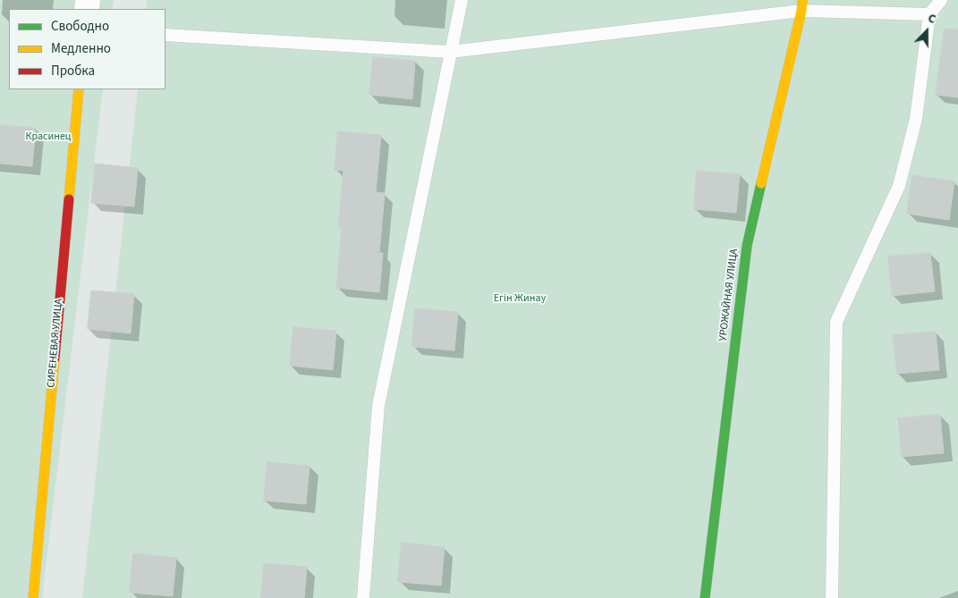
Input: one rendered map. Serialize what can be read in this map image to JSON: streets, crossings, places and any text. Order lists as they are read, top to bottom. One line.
{"streets":{"street":["УРОЖАЙНАЯ УЛИЦА","СИРЕНЕВАЯ УЛИЦА"]},"parks":["Красинец","Егін Жинау"],"legend":["Свободно","Медленно","Пробка"],"north":"top"}
